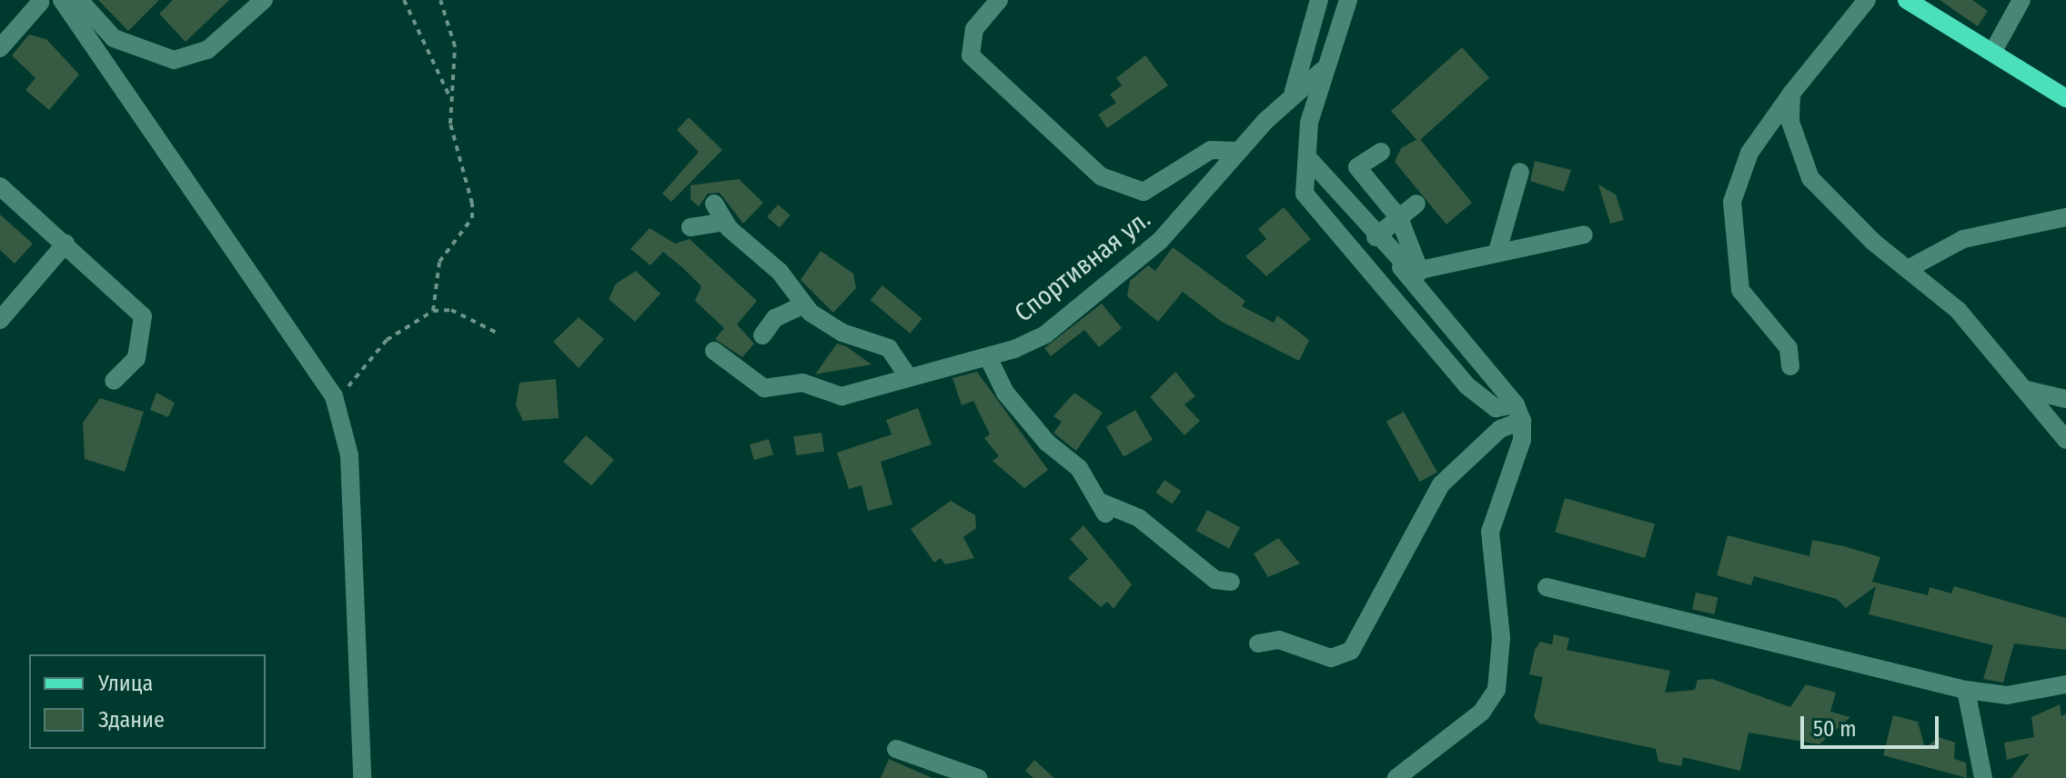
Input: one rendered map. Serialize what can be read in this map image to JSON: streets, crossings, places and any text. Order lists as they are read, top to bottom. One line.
{"streets":{"street":["Спортивная ул."]},"legend":["Улица","Здание"],"scale_bar":"50 m"}
